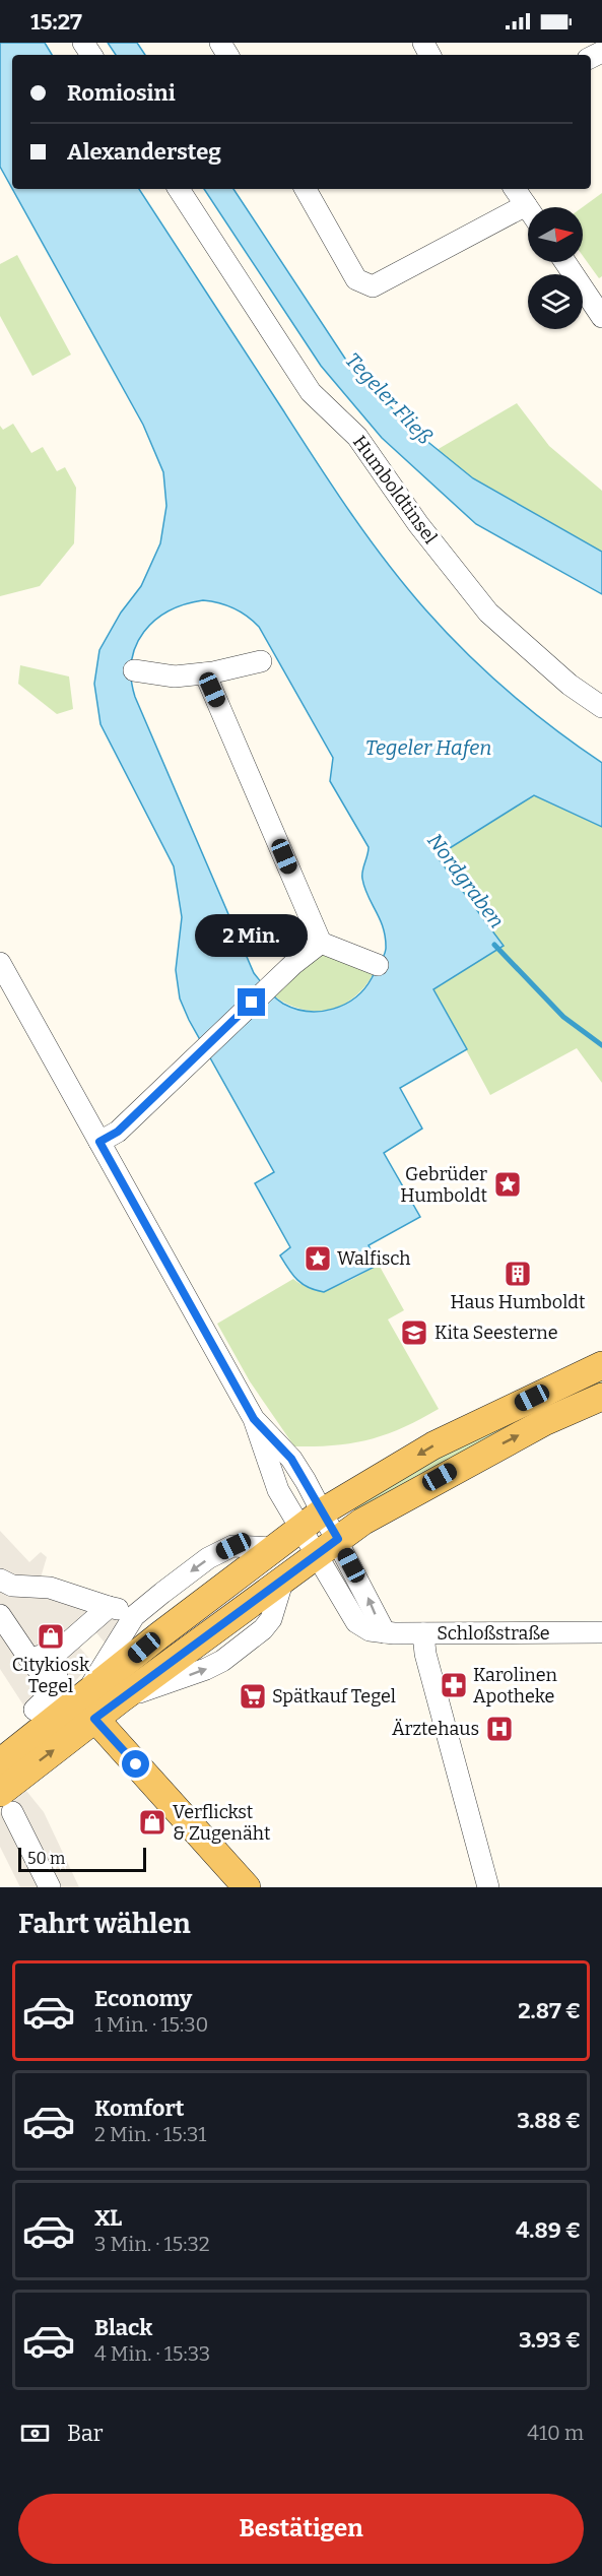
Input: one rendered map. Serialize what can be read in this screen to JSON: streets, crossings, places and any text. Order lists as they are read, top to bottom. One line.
{"streets":{"street":["Humboldtinsel","Schloßstraße"]},"water":["Tegeler Fließ","Tegeler Hafen","Nordgraben"],"places":{"place":["Gebrüder Humboldt","Walfisch"],"building":["Haus Humboldt"],"school or university":["Kita Seesterne"],"shop":["Citykiosk Tegel","Verflickst & Zugenäht"],"pharmacy":["Karolinen Apotheke"],"supermarket":["Spätkauf Tegel"],"hospital":["Ärztehaus"]},"scale_bar":"50 m","north":"right","page":{"status":"15:27","banner":["Romiosini","Alexandersteg"],"bubble":"2 Min.","scale":"50 m","heading":"Fahrt wählen","list":[{"name":"Economy","note":"1 Min. · 15:30","value":"2.87 €"},{"name":"Komfort","note":"2 Min. · 15:31","value":"3.88 €"},{"name":"XL","note":"3 Min. · 15:32","value":"4.89 €"},{"name":"Black","note":"4 Min. · 15:33","value":"3.93 €"}],"pay":["Bar","410 m"],"buttons":"Bestätigen"}}
